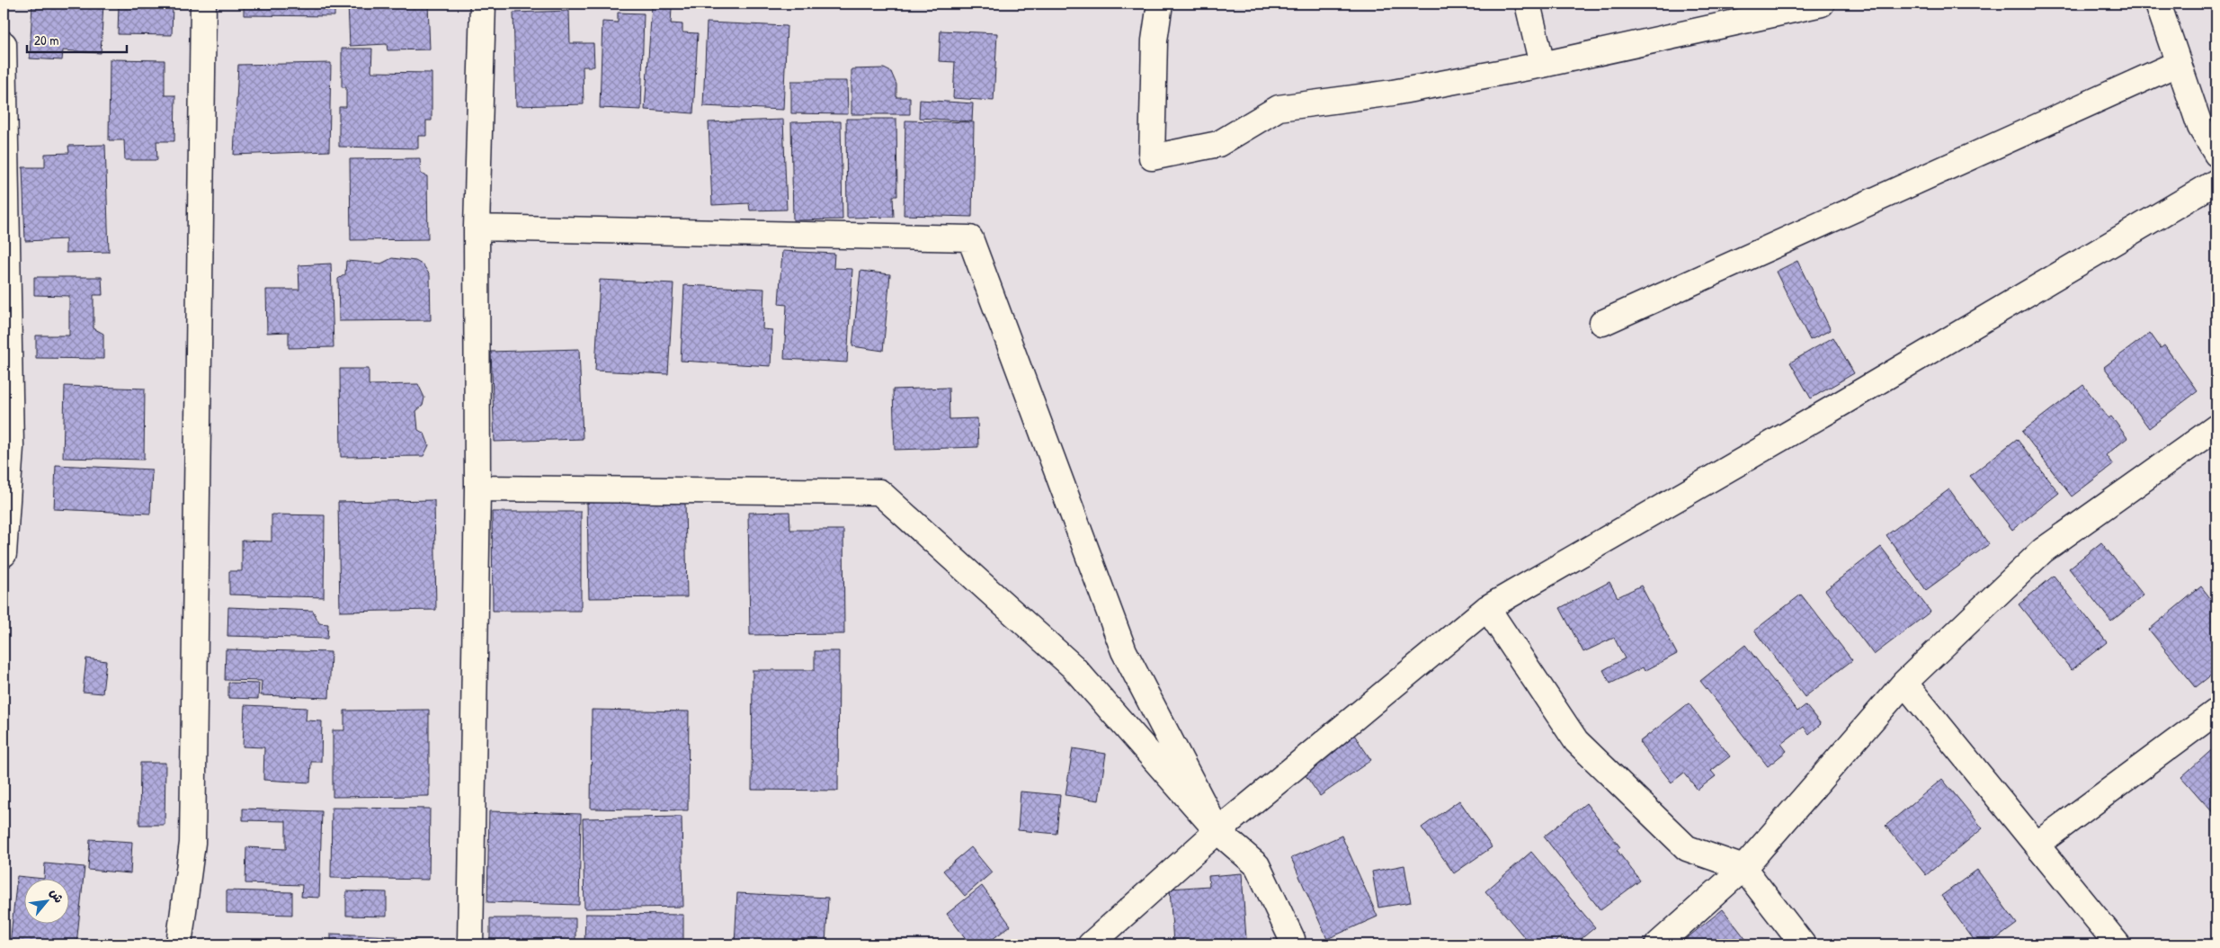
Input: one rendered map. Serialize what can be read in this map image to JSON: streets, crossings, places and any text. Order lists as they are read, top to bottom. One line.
{"scale_bar":"20 m","north":"top right"}
